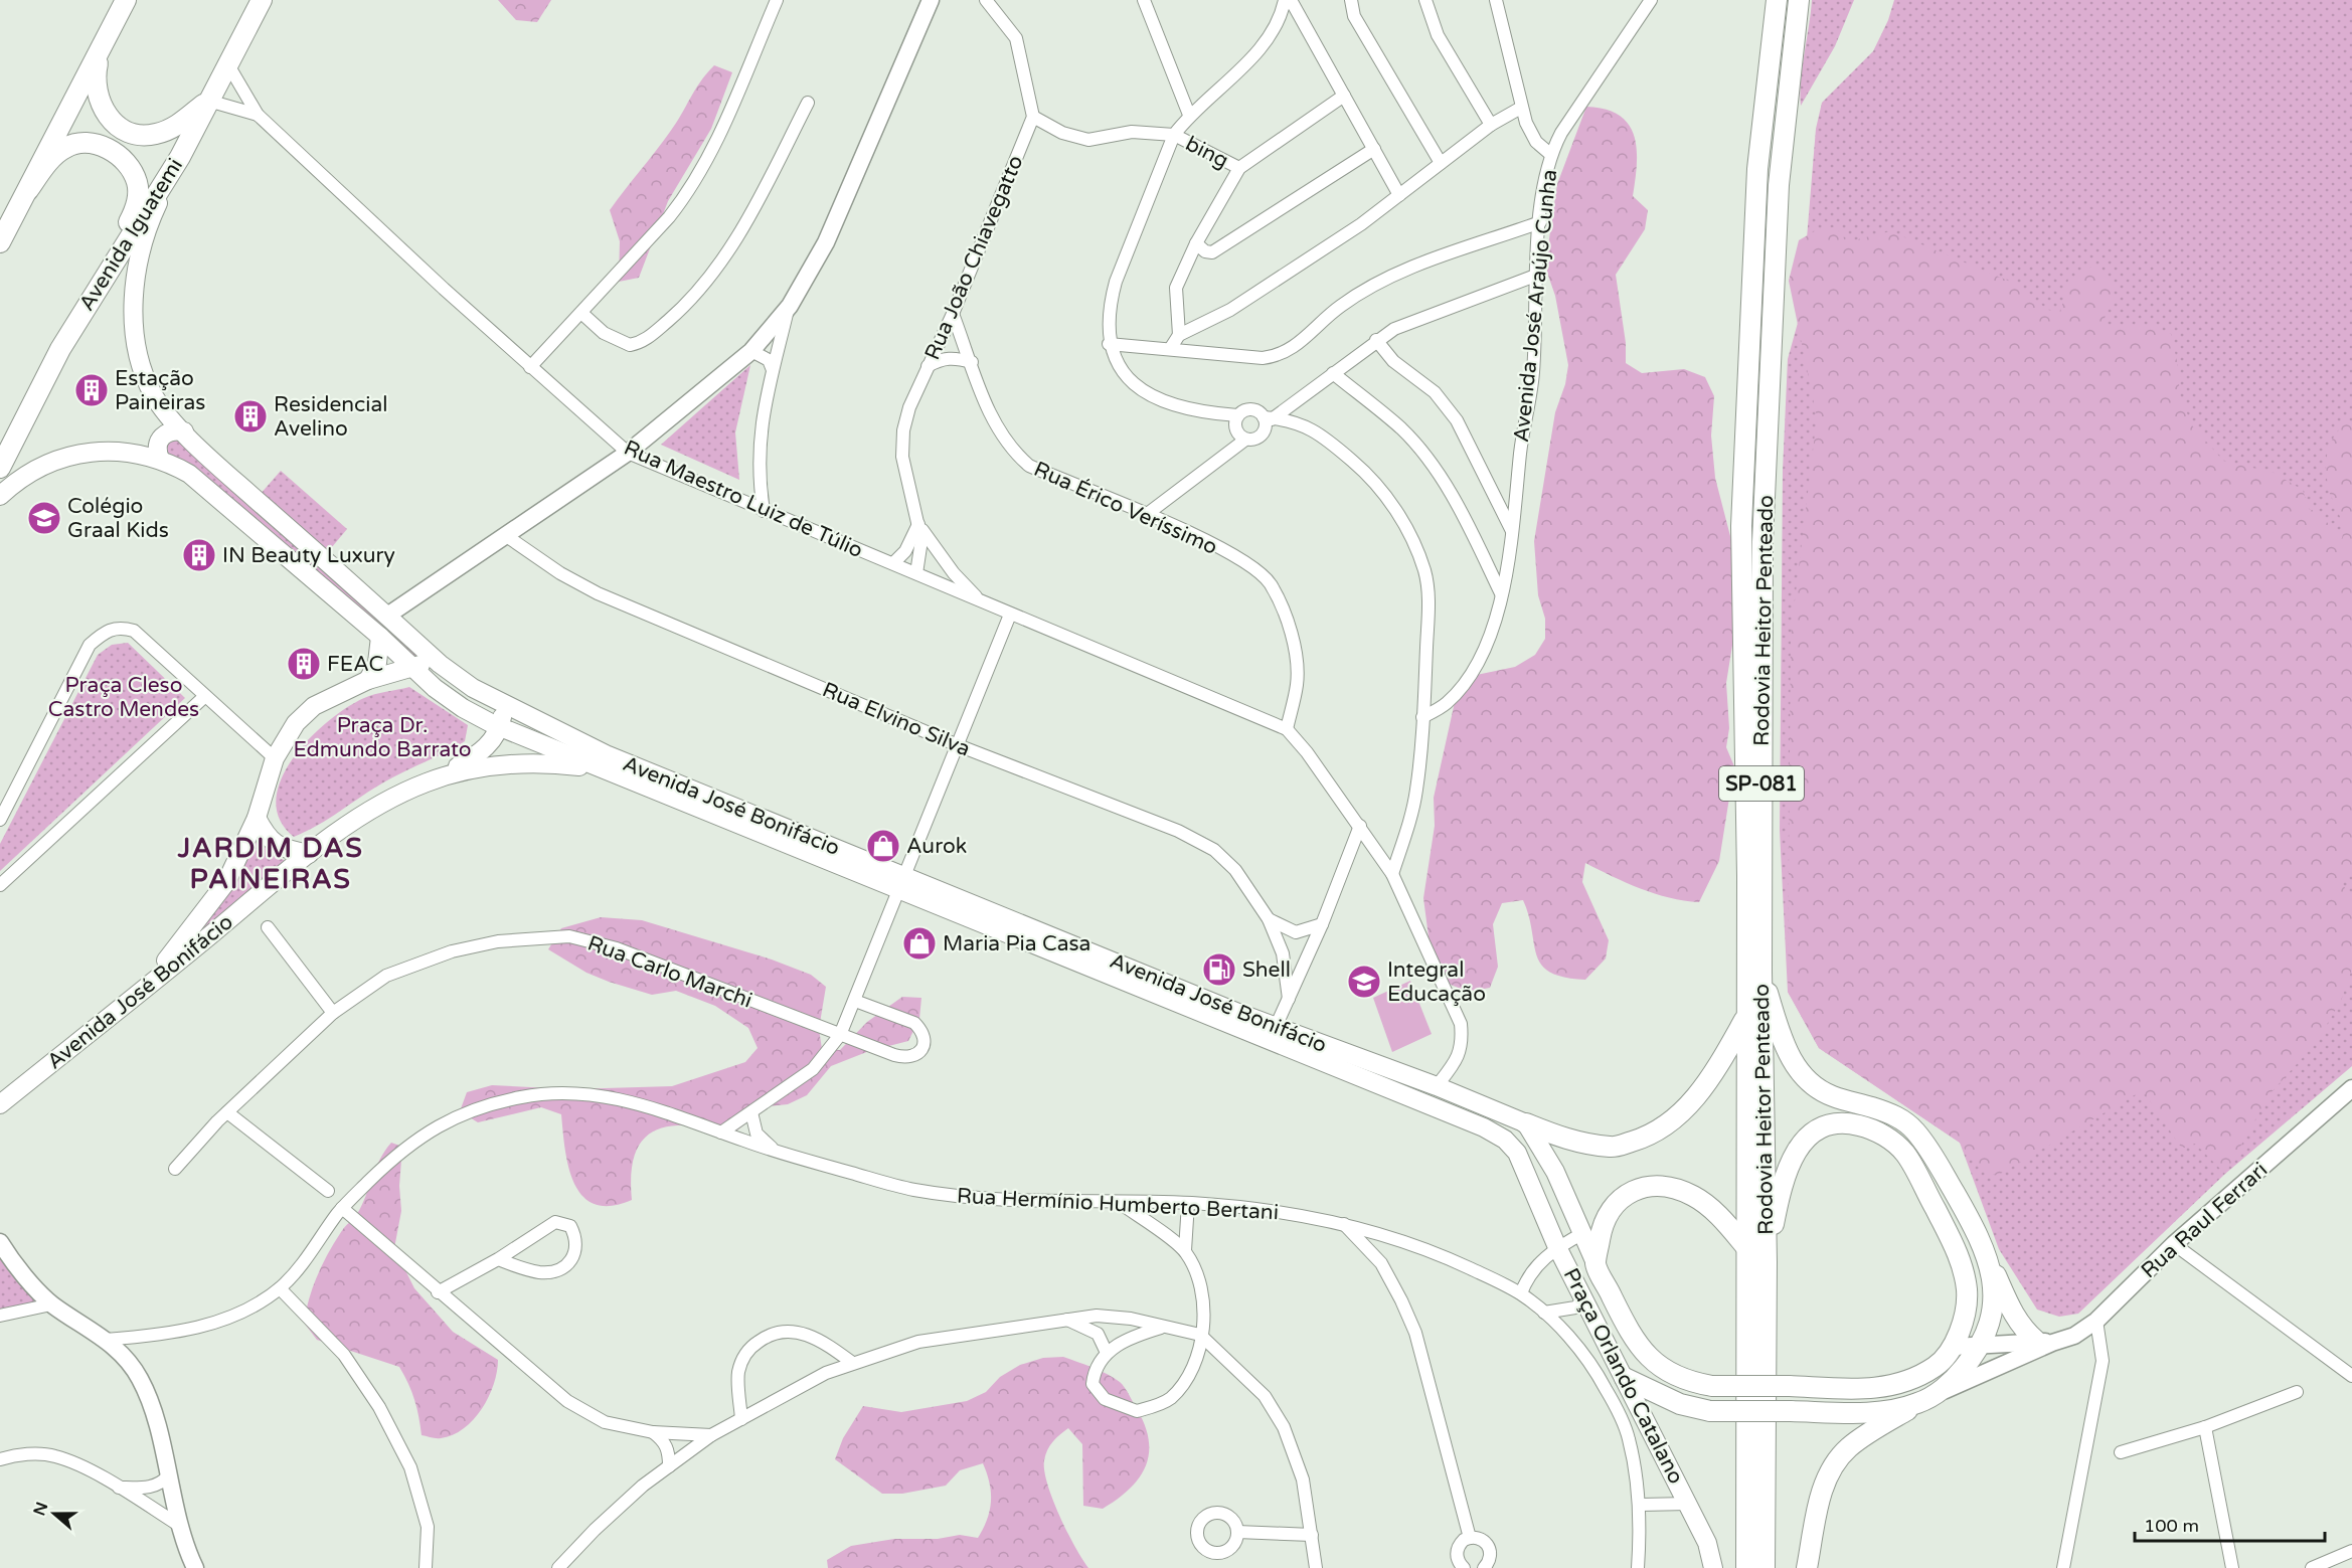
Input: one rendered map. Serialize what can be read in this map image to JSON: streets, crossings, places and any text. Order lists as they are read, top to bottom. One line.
{"streets":{"main road":["Avenida Iguatemi","Rodovia Heitor Penteado","SP-081","Avenida José Bonifácio","Praça Orlando Catalano"],"street":["bing","Rua João Chiavegatto","Avenida José Araújo Cunha","Rua Maestro Luiz de Túlio","Rua Érico Veríssimo","Rua Elvino Silva","Rua Carlo Marchi","Rua Hermínio Humberto Bertani","Rua Raul Ferrari"]},"crossings":[["Avenida Iguatemi","Avenida José Bonifácio"],["Rua João Chiavegatto","Rua Maestro Luiz de Túlio"],["Rua João Chiavegatto","Rua Érico Veríssimo"],["Rua Maestro Luiz de Túlio","Rua Érico Veríssimo"],["Avenida José Bonifácio","Praça Orlando Catalano"],["Rua Hermínio Humberto Bertani","Praça Orlando Catalano"]],"districts":["JARDIM DAS PAINEIRAS"],"parks":["Praça Cleso Castro Mendes","Praça Dr. Edmundo Barrato"],"places":{"building":["Estação Paineiras","Residencial Avelino","IN Beauty Luxury","FEAC"],"school or university":["Colégio Graal Kids","Integral Educação"],"shop":["Aurok","Maria Pia Casa"],"fuel station":["Shell"]},"scale_bar":"100 m","north":"left"}
